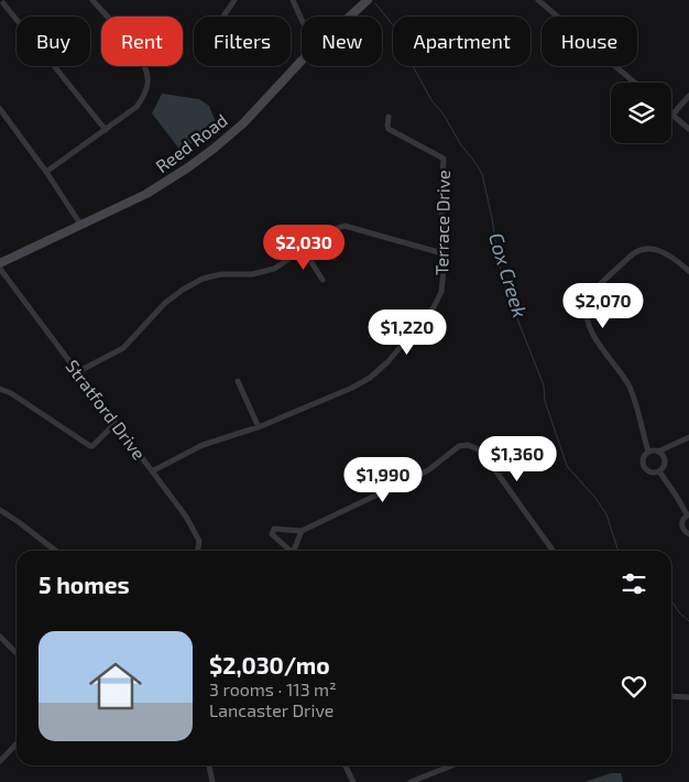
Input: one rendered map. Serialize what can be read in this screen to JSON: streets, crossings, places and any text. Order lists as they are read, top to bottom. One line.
{"streets":{"street":["Reed Road","Terrace Drive","Stratford Drive"]},"crossings":[["Terrace Drive","Stratford Drive"]],"water":["Cox Creek"],"page":{"chip":["Buy","Rent","Filters","New","Apartment","House"],"price":["$2,030","$2,070","$1,220","$1,360","$1,990"],"heading":"5 homes","list":[{"name":"$2,030/mo","note":"3 rooms · 113 m² · Lancaster Drive"}]}}
